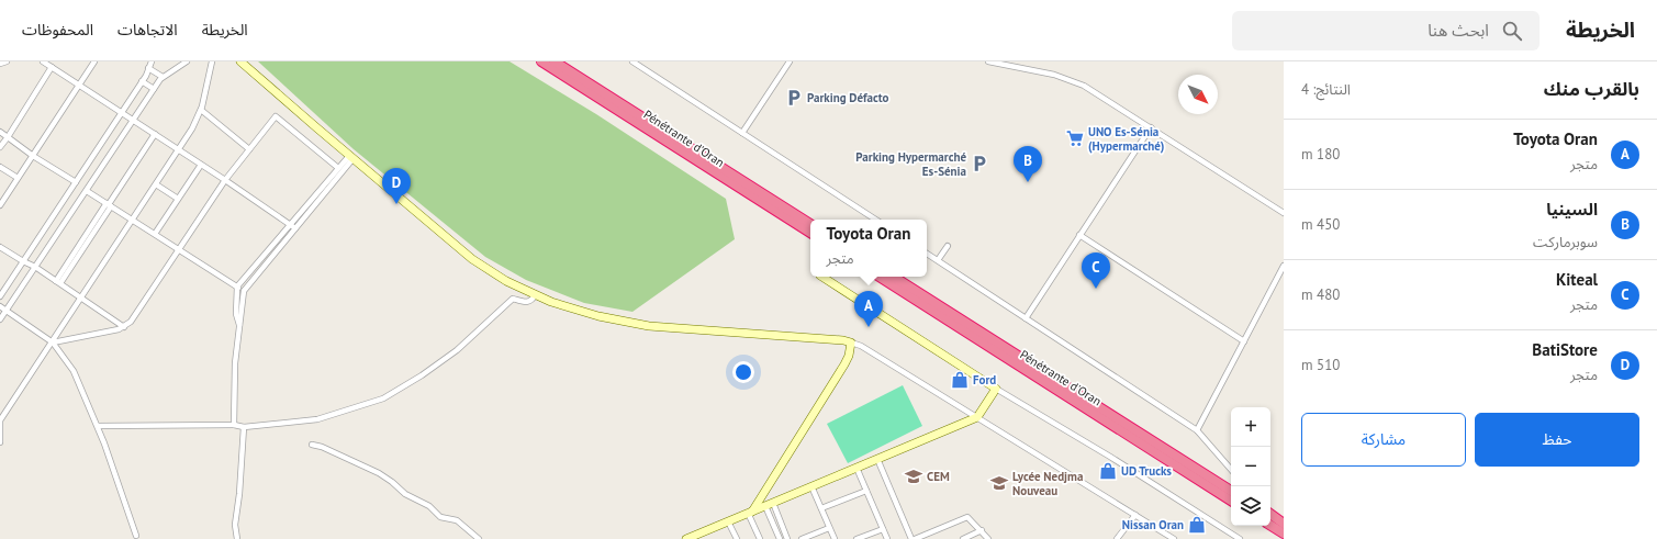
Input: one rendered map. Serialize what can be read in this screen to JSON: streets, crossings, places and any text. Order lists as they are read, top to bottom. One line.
{"streets":{"highway":["Pénétrante d'Oran"]},"places":{"parking":["Parking Défacto","Parking Hypermarché Es-Sénia"],"supermarket":["UNO Es-Sénia (Hypermarché)"],"shop":["Ford","UD Trucks","Nissan Oran"],"school or university":["CEM","Lycée Nedjma Nouveau"]},"north":"bottom right","page":{"header":"الخريطة","search":"ابحث هنا","nav":["الخريطة","الاتجاهات","المحفوظات"],"heading":["بالقرب منك","النتائج: 4"],"list":[{"mark":"A","name":"Toyota Oran","note":"متجر","value":"180 m"},{"mark":"B","name":"السينيا","note":"سوبرماركت","value":"450 m"},{"mark":"C","name":"Kiteal","note":"متجر","value":"480 m"},{"mark":"D","name":"BatiStore","note":"متجر","value":"510 m"}],"pins":["B","D","C","A"],"popup":["Toyota Oran","متجر"],"buttons":["حفظ","مشاركة"],"map_buttons":["+","−"]}}
